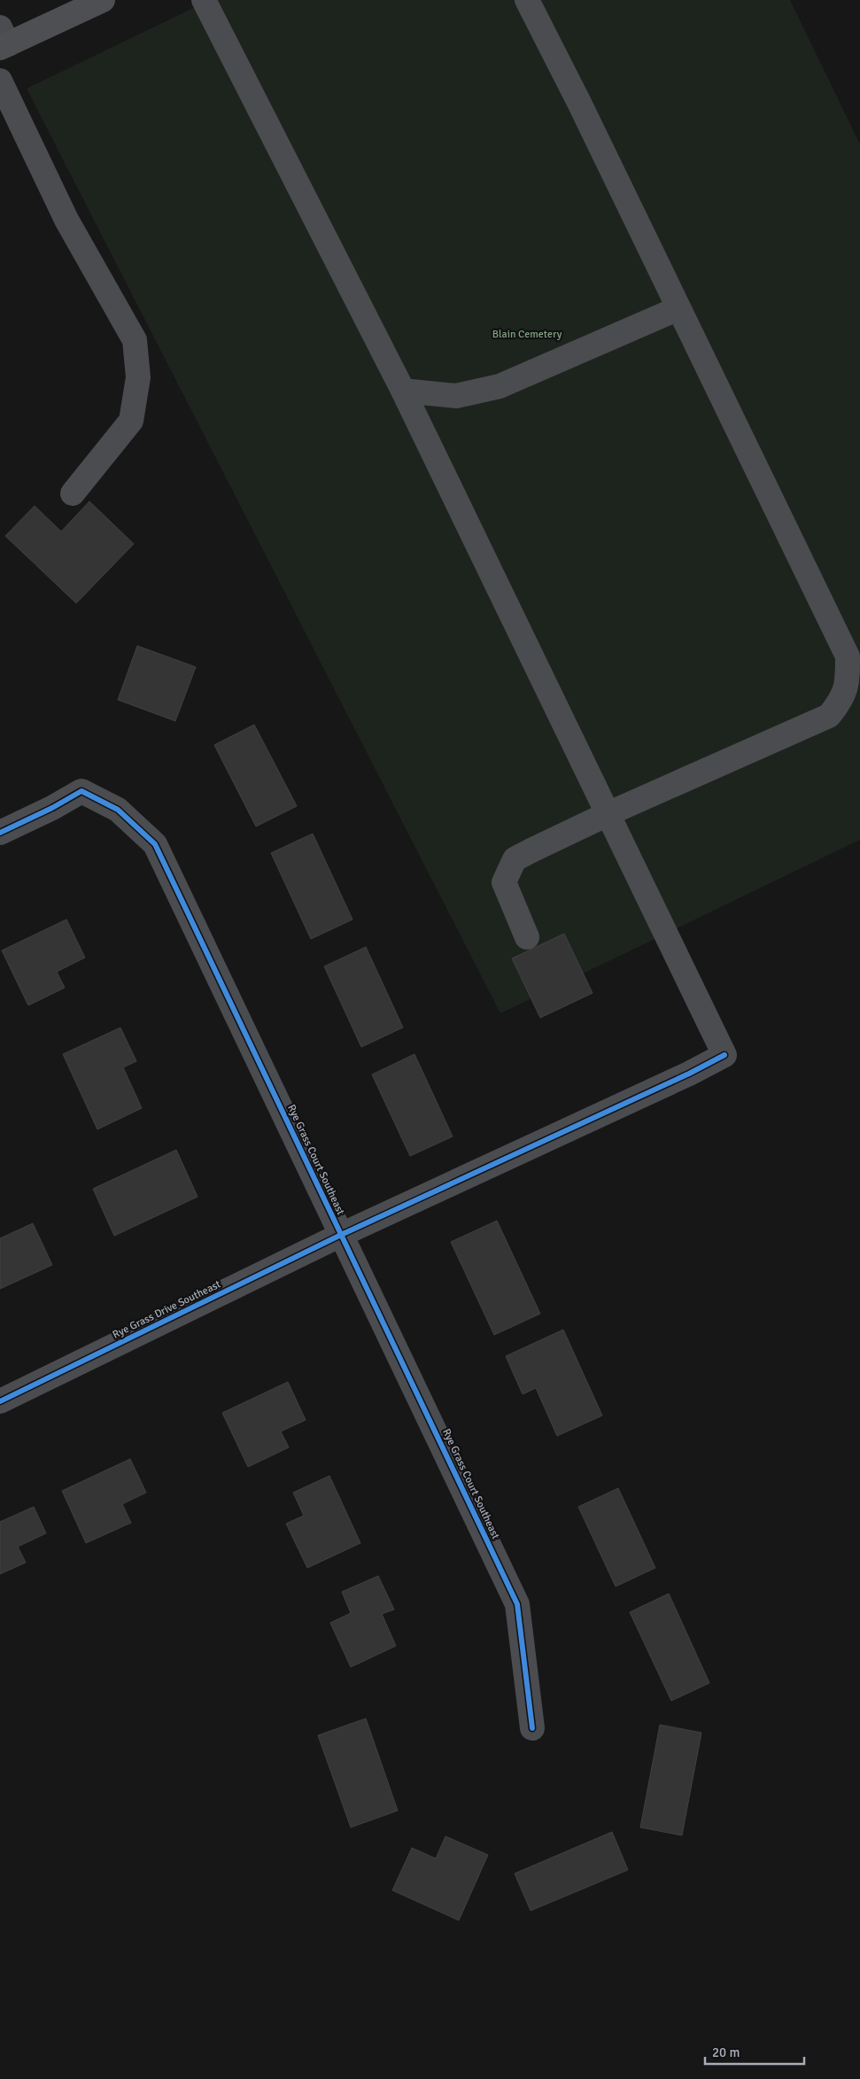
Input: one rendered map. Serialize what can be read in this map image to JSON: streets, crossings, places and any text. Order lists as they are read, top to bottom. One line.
{"streets":{"street":["Rye Grass Court Southeast","Rye Grass Drive Southeast"]},"crossings":[["Rye Grass Court Southeast","Rye Grass Drive Southeast"]],"parks":["Blain Cemetery"],"scale_bar":"20 m"}
